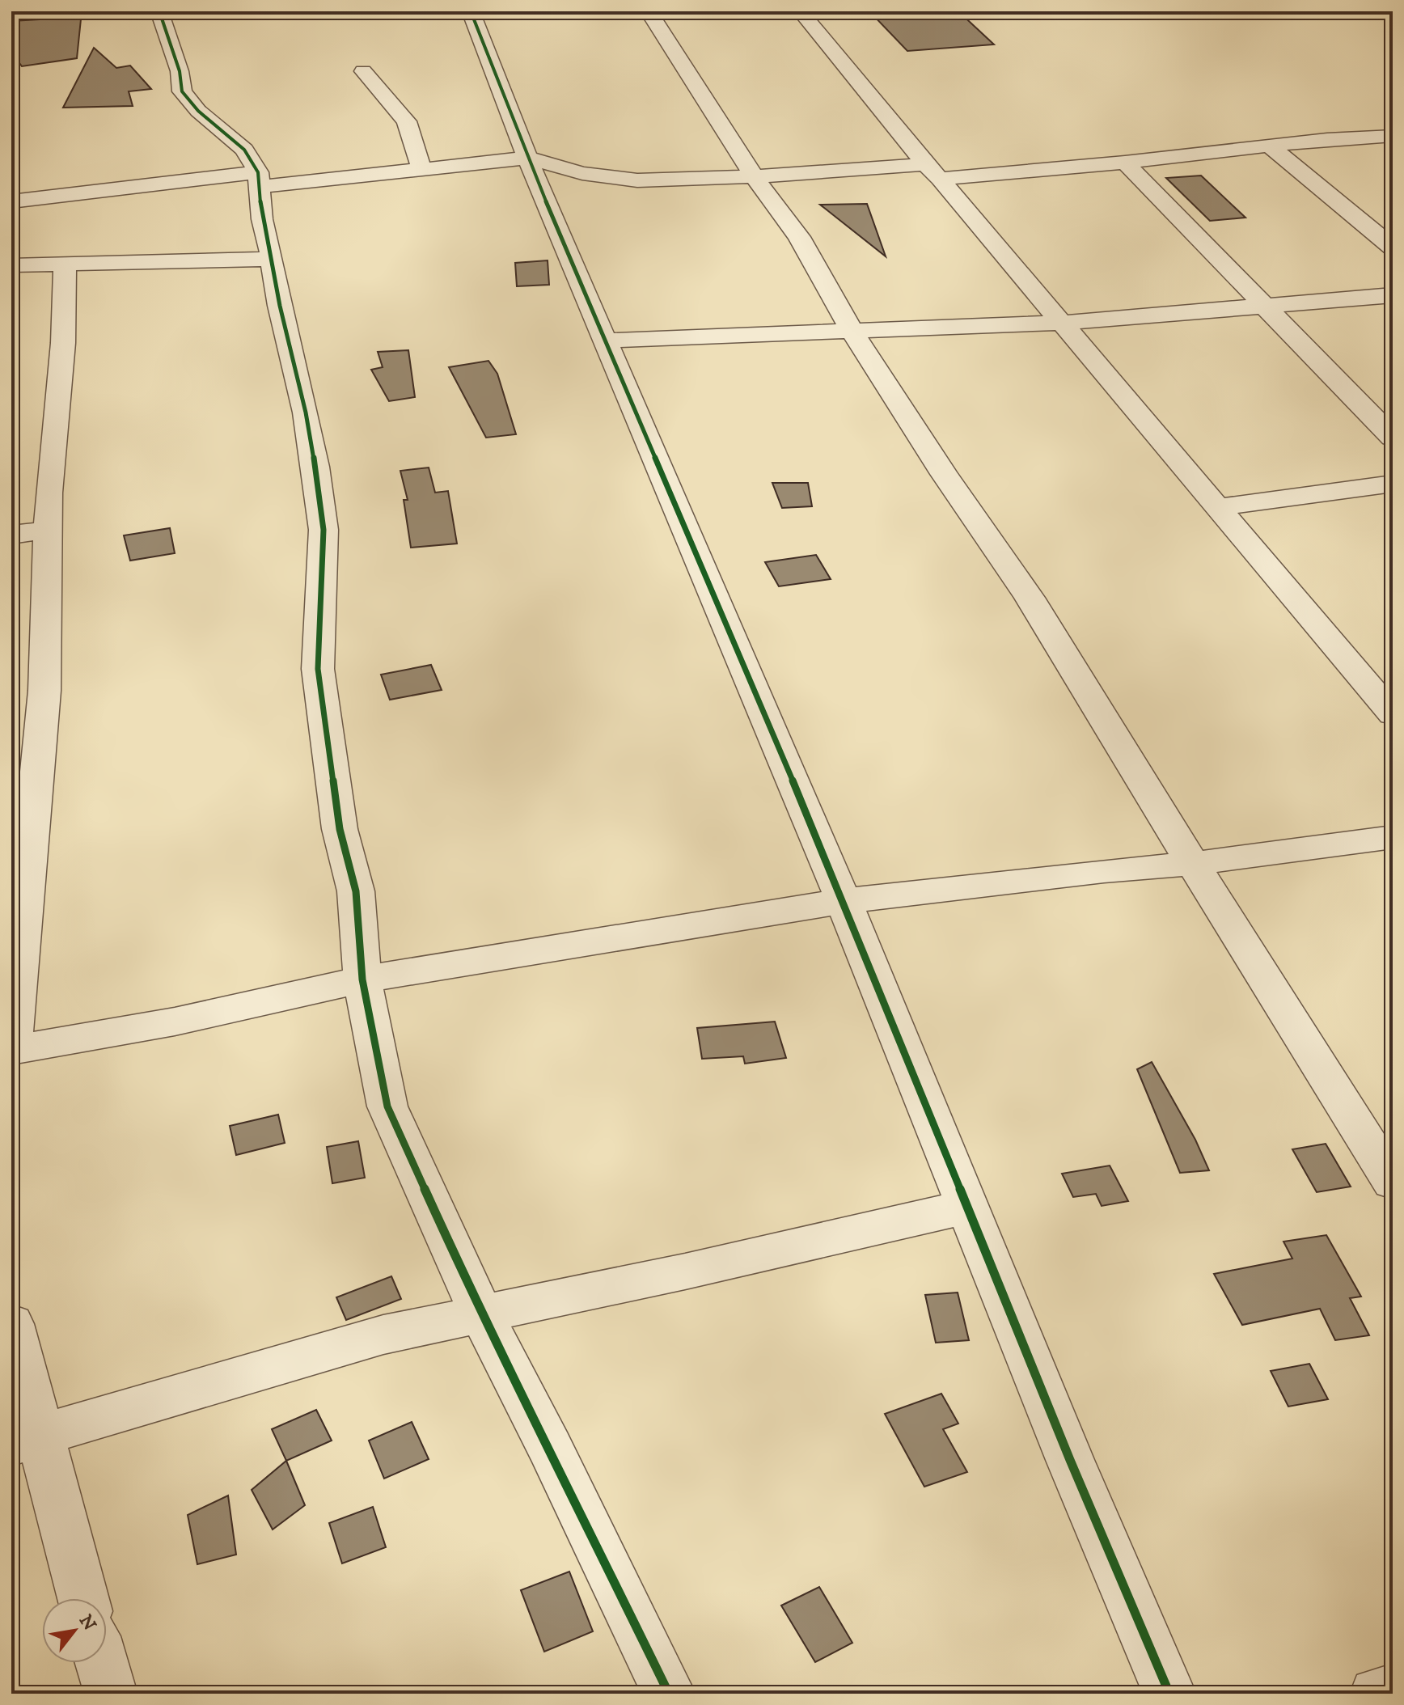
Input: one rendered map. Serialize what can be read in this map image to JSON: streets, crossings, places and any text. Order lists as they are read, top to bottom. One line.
{"north":"top right"}
